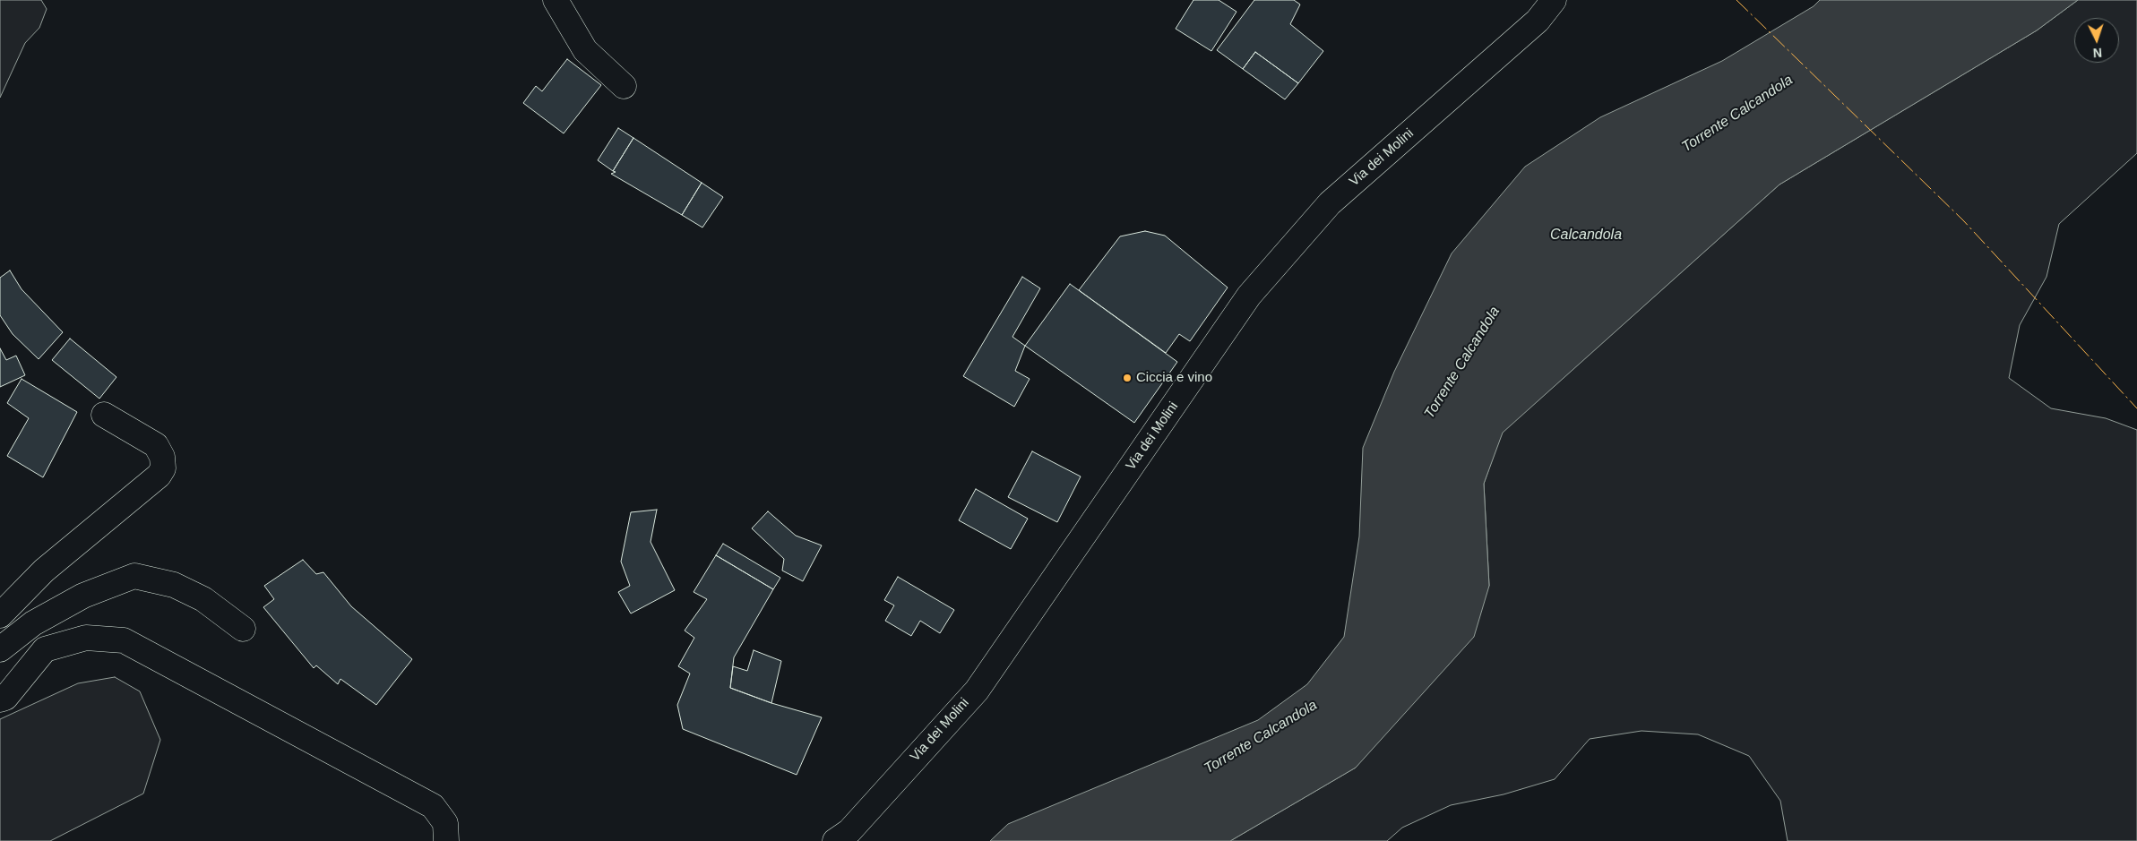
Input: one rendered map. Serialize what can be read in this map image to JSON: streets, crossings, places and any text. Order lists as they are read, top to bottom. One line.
{"streets":{"street":["Via dei Molini"]},"water":["Torrente Calcandola","Calcandola"],"places":["Ciccia e vino"],"north":"bottom"}
